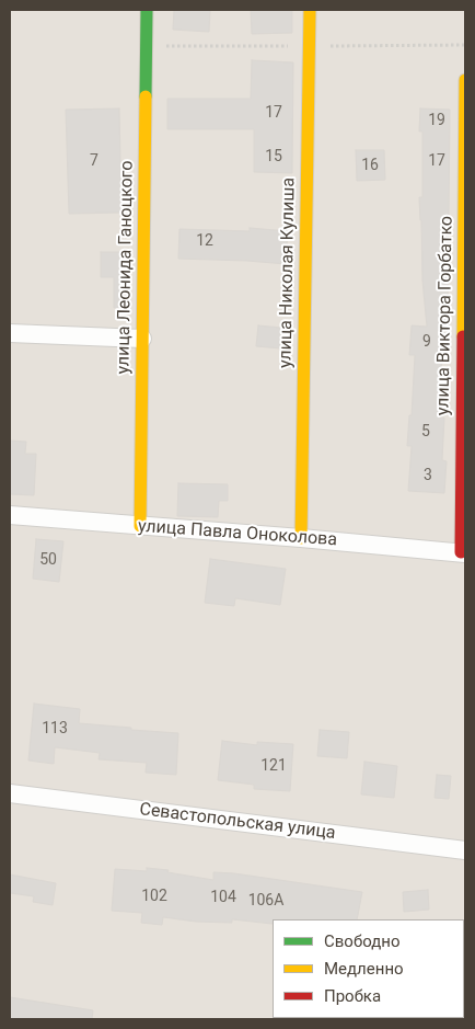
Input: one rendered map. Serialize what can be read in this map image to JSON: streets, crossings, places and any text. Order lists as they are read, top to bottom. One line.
{"streets":{"street":["улица Леонида Ганоцкого","улица Николая Кулиша","улица Виктора Горбатко","улица Павла Оноколова","Севастопольская улица"]},"crossings":[["улица Леонида Ганоцкого","улица Павла Оноколова"],["улица Николая Кулиша","улица Павла Оноколова"],["улица Виктора Горбатко","улица Павла Оноколова"]],"house_numbers":["17","19","15","7","17","16","12","9","5","3","50","113","121","102","104","106А"],"legend":["Свободно","Медленно","Пробка"]}
